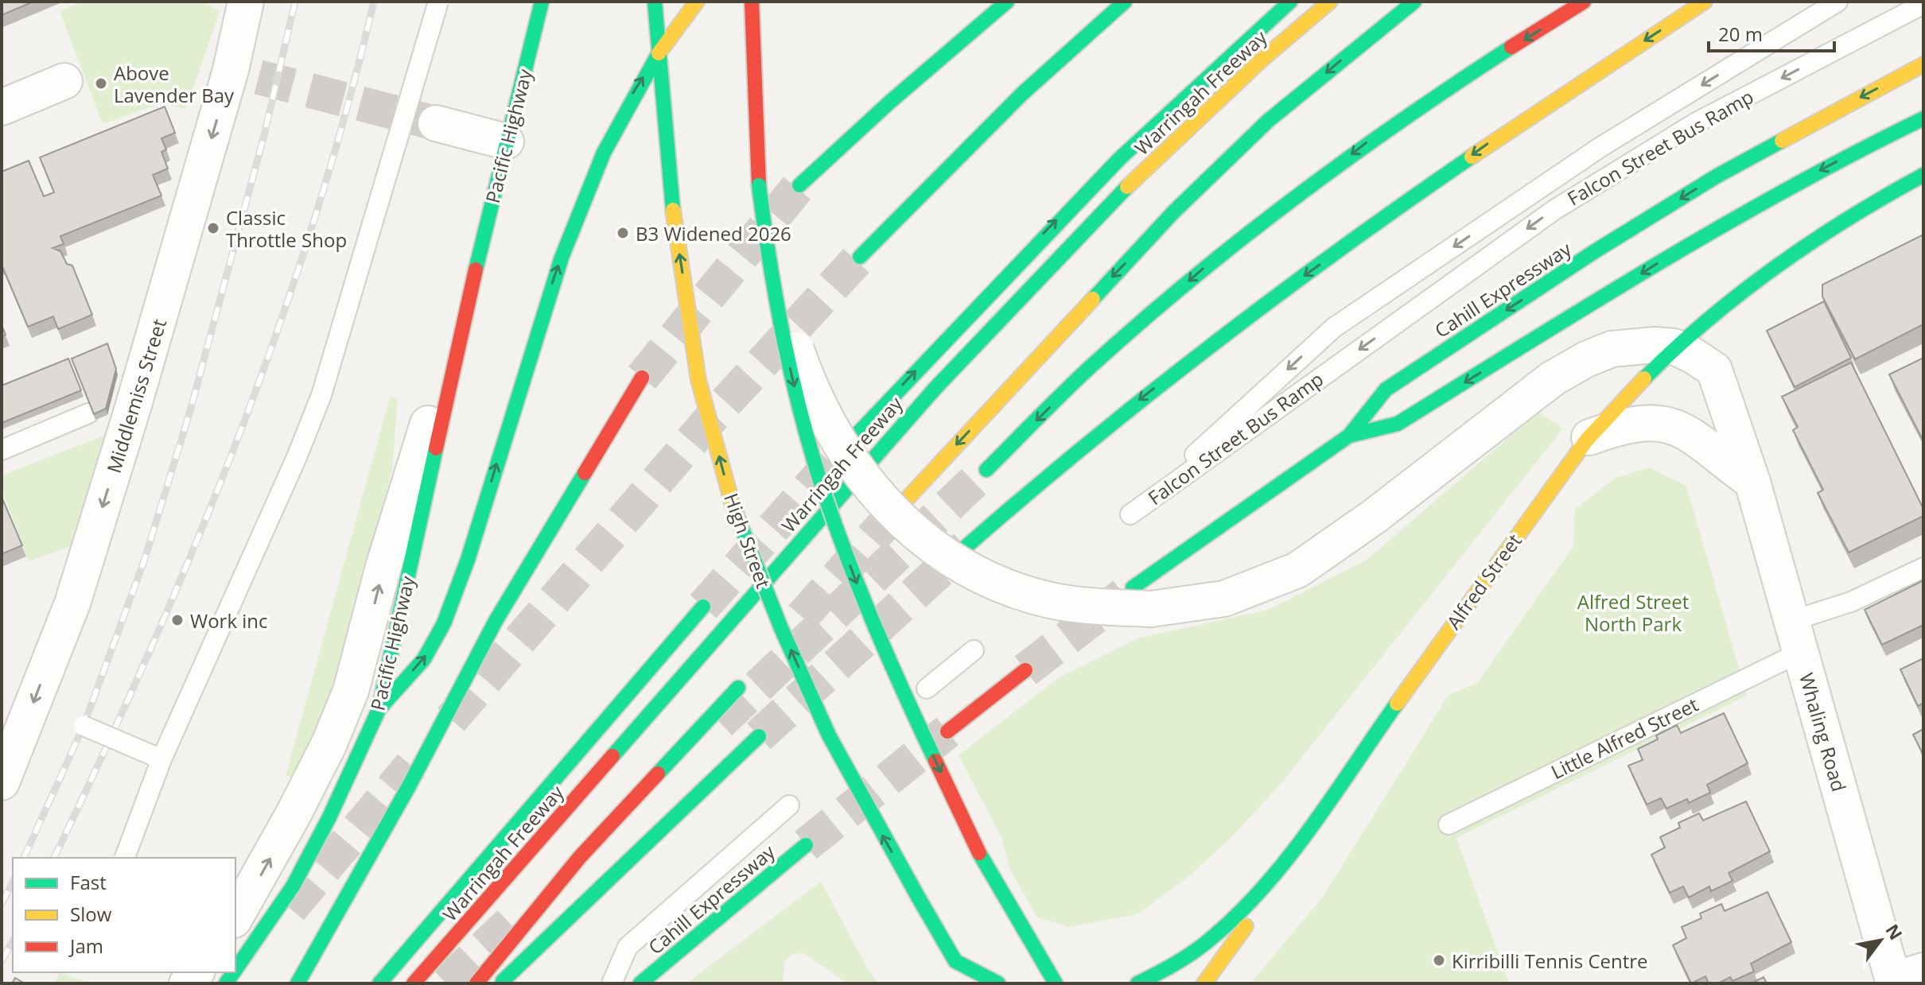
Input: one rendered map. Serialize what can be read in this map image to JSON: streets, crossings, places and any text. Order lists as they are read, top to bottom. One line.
{"streets":{"main road":["Warringah Freeway","Pacific Highway","Cahill Expressway","High Street","Alfred Street"],"street":["Middlemiss Street","Whaling Road"],"lane":["Falcon Street Bus Ramp","Little Alfred Street"]},"crossings":[["Alfred Street","Whaling Road"],["Whaling Road","Little Alfred Street"]],"one_way":["Middlemiss Street"],"parks":["Alfred Street North Park"],"places":["Above Lavender Bay","Classic Throttle Shop","B3 Widened 2026","Work inc","Kirribilli Tennis Centre"],"legend":["Fast","Slow","Jam"],"scale_bar":"20 m","north":"top right"}
